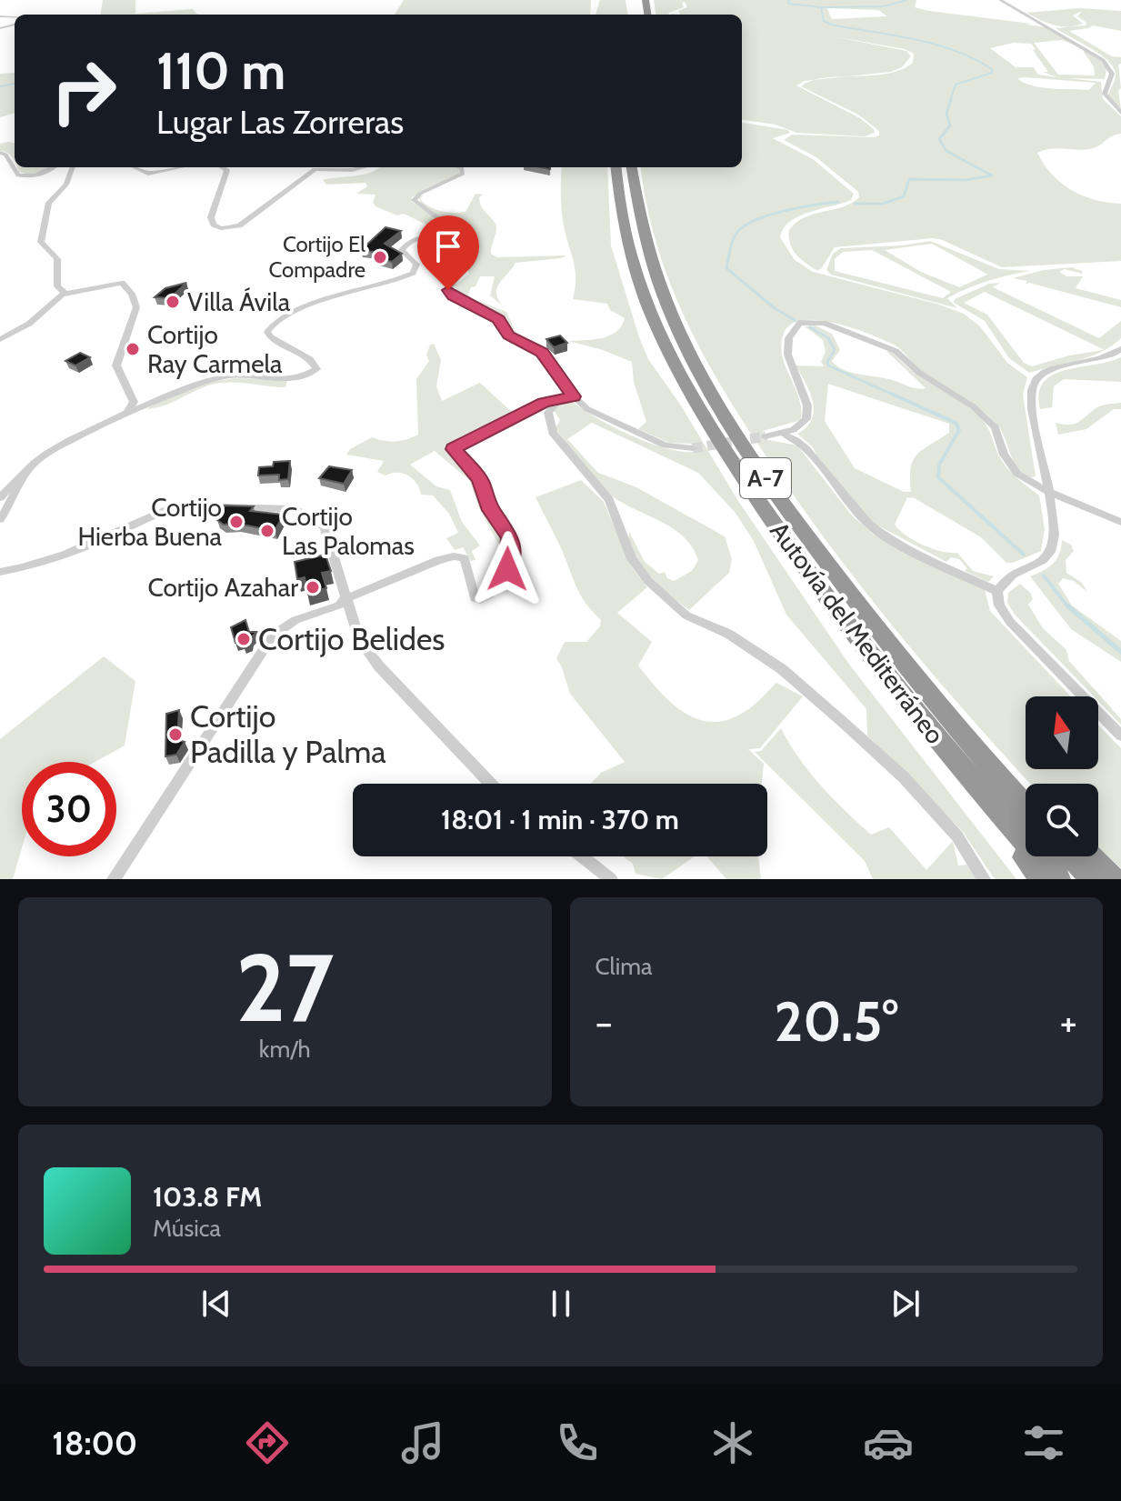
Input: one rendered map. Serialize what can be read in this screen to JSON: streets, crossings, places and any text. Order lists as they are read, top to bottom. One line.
{"streets":{"highway":["A-7","Autovía del Mediterráneo"]},"places":["Cortijo El Compadre","Villa Ávila","Cortijo Ray Carmela","Cortijo Hierba Buena","Cortijo Las Palomas","Cortijo Azahar","Cortijo Belides","Cortijo Padilla y Palma"],"north":"top","page":{"turn":["110 m","Lugar Las Zorreras"],"limit":"30","trip":"18:01 · 1 min · 370 m","tile":[["27","km/h"],"Clima"],"heat":["−","20.5°","+"],"song":["103.8 FM","Música"],"tabs":"18:00"}}
